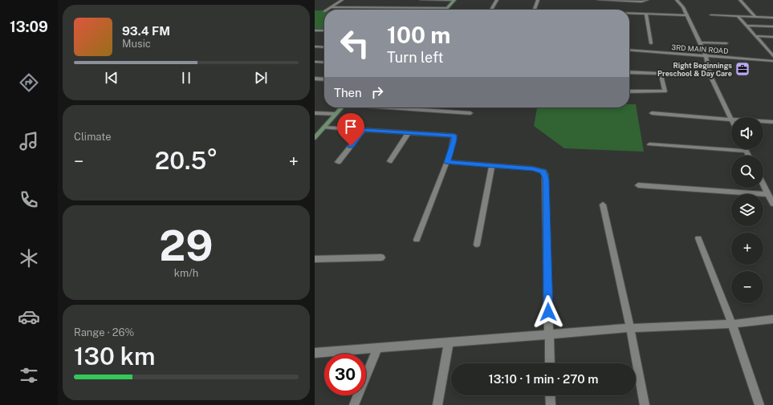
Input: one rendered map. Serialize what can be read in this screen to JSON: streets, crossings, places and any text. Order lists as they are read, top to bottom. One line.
{"streets":{"street":["3RD MAIN ROAD"]},"places":{"office":["Right Beginnings Preschool & Day Care"]},"page":{"tabs":"13:09","turn":["100 m","Turn left"],"song":["93.4 FM","Music"],"then":"Then","tile":["Climate",["29","km/h"],["Range · 26%","130 km"]],"map_buttons":["+","−"],"heat":["−","20.5°","+"],"limit":"30","trip":"13:10 · 1 min · 270 m"}}
